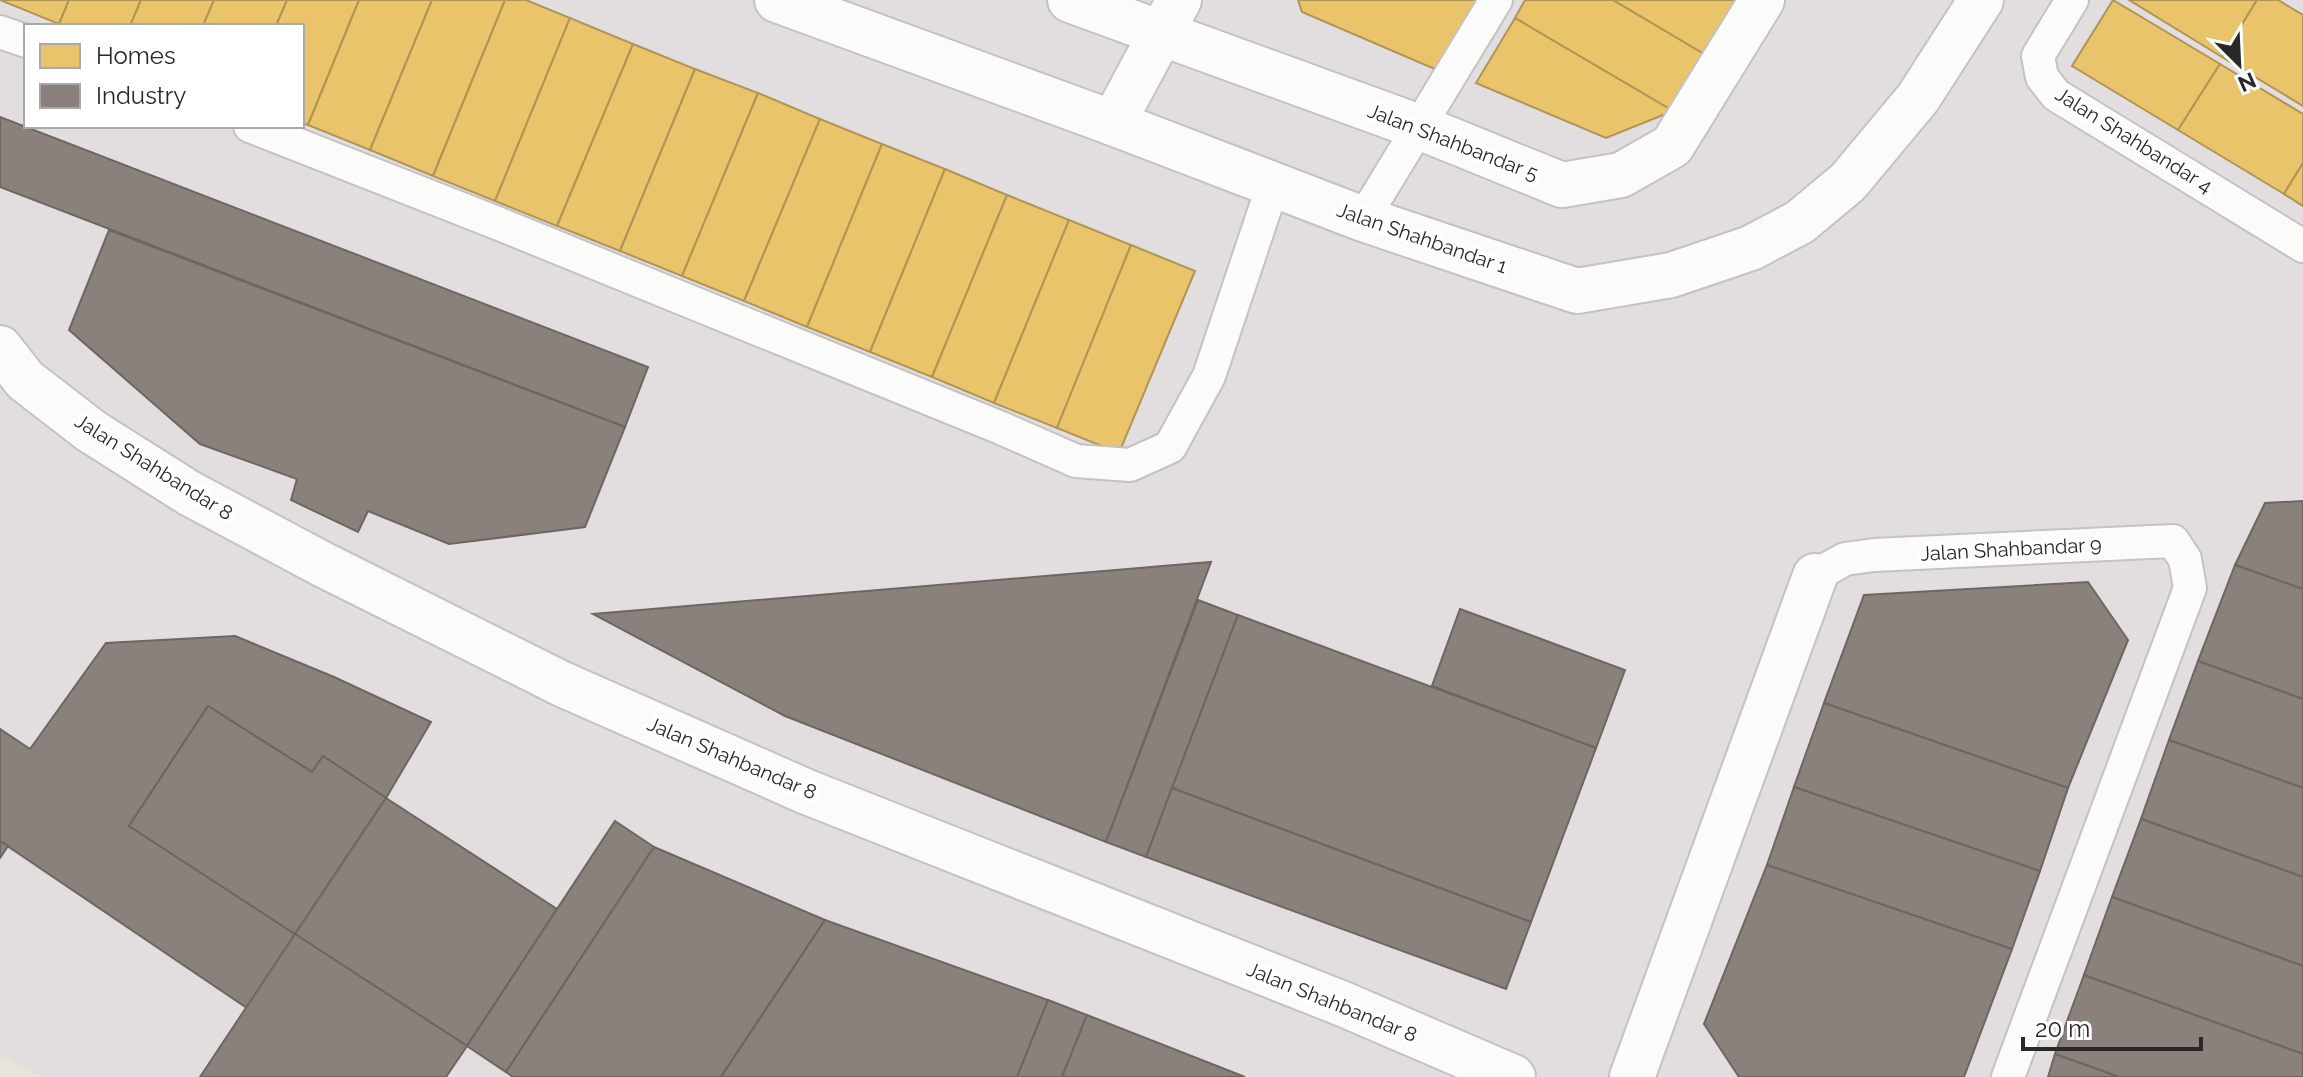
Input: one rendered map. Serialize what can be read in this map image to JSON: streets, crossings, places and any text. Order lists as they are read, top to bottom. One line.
{"streets":{"street":["Jalan Shahbandar 5","Jalan Shahbandar 1","Jalan Shahbandar 8","Jalan Shahbandar 9"],"lane":["Jalan Shahbandar 4"]},"legend":["Homes","Industry"],"scale_bar":"20 m","north":"bottom right"}
